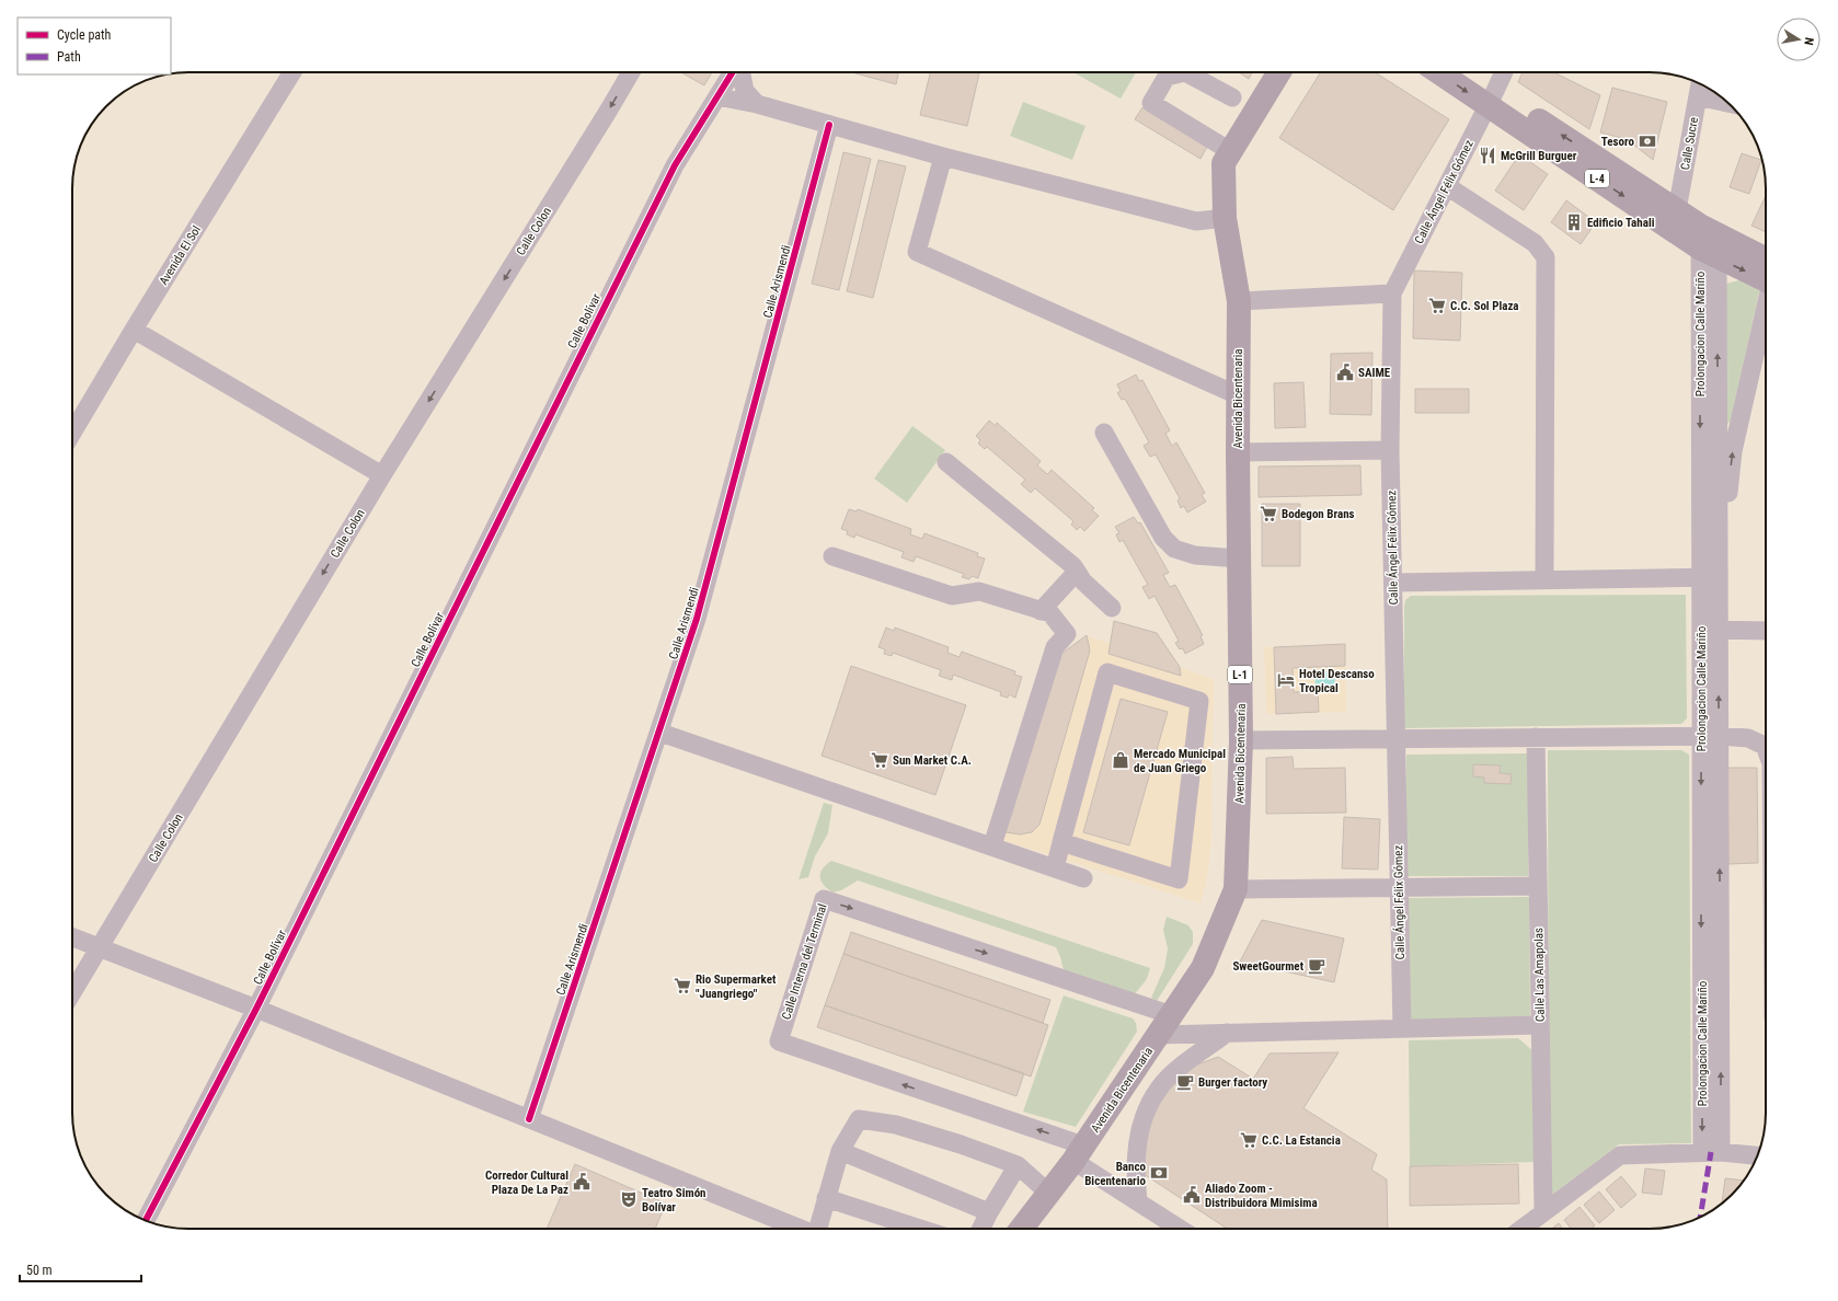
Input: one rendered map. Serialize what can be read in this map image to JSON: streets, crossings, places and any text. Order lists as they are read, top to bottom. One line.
{"streets":{"main road":["L-4","Avenida Bicentenaria","L-1"],"street":["Calle Sucre","Calle Ángel Félix Gómez","Calle Colon","Avenida El Sol","Calle Arismendi","Calle Bolívar","Prolongacion Calle Mariño","Calle Interna del Terminal","Calle Las Amapolas"]},"crossings":[["Calle Sucre","L-4"],["L-4","Calle Ángel Félix Gómez"],["L-4","Prolongacion Calle Mariño"],["Avenida Bicentenaria","Calle Interna del Terminal"]],"one_way":["Calle Colon"],"places":{"bank":["Tesoro","Banco Bicentenario"],"restaurant":["McGrill Burguer"],"building":["Edificio Tahali"],"supermarket":["C.C. Sol Plaza","Bodegon Brans","Sun Market C.A.","Rio Supermarket \"Juangriego\"","C.C. La Estancia"],"public building":["SAIME","Corredor Cultural Plaza De La Paz","Aliado Zoom - Distribuidora Mimisima"],"hotel":["Hotel Descanso Tropical"],"shop":["Mercado Municipal de Juan Griego"],"cafe":["SweetGourmet","Burger factory"],"theatre":["Teatro Simón Bolívar"]},"legend":["Cycle path","Path"],"scale_bar":"50 m","north":"right"}
